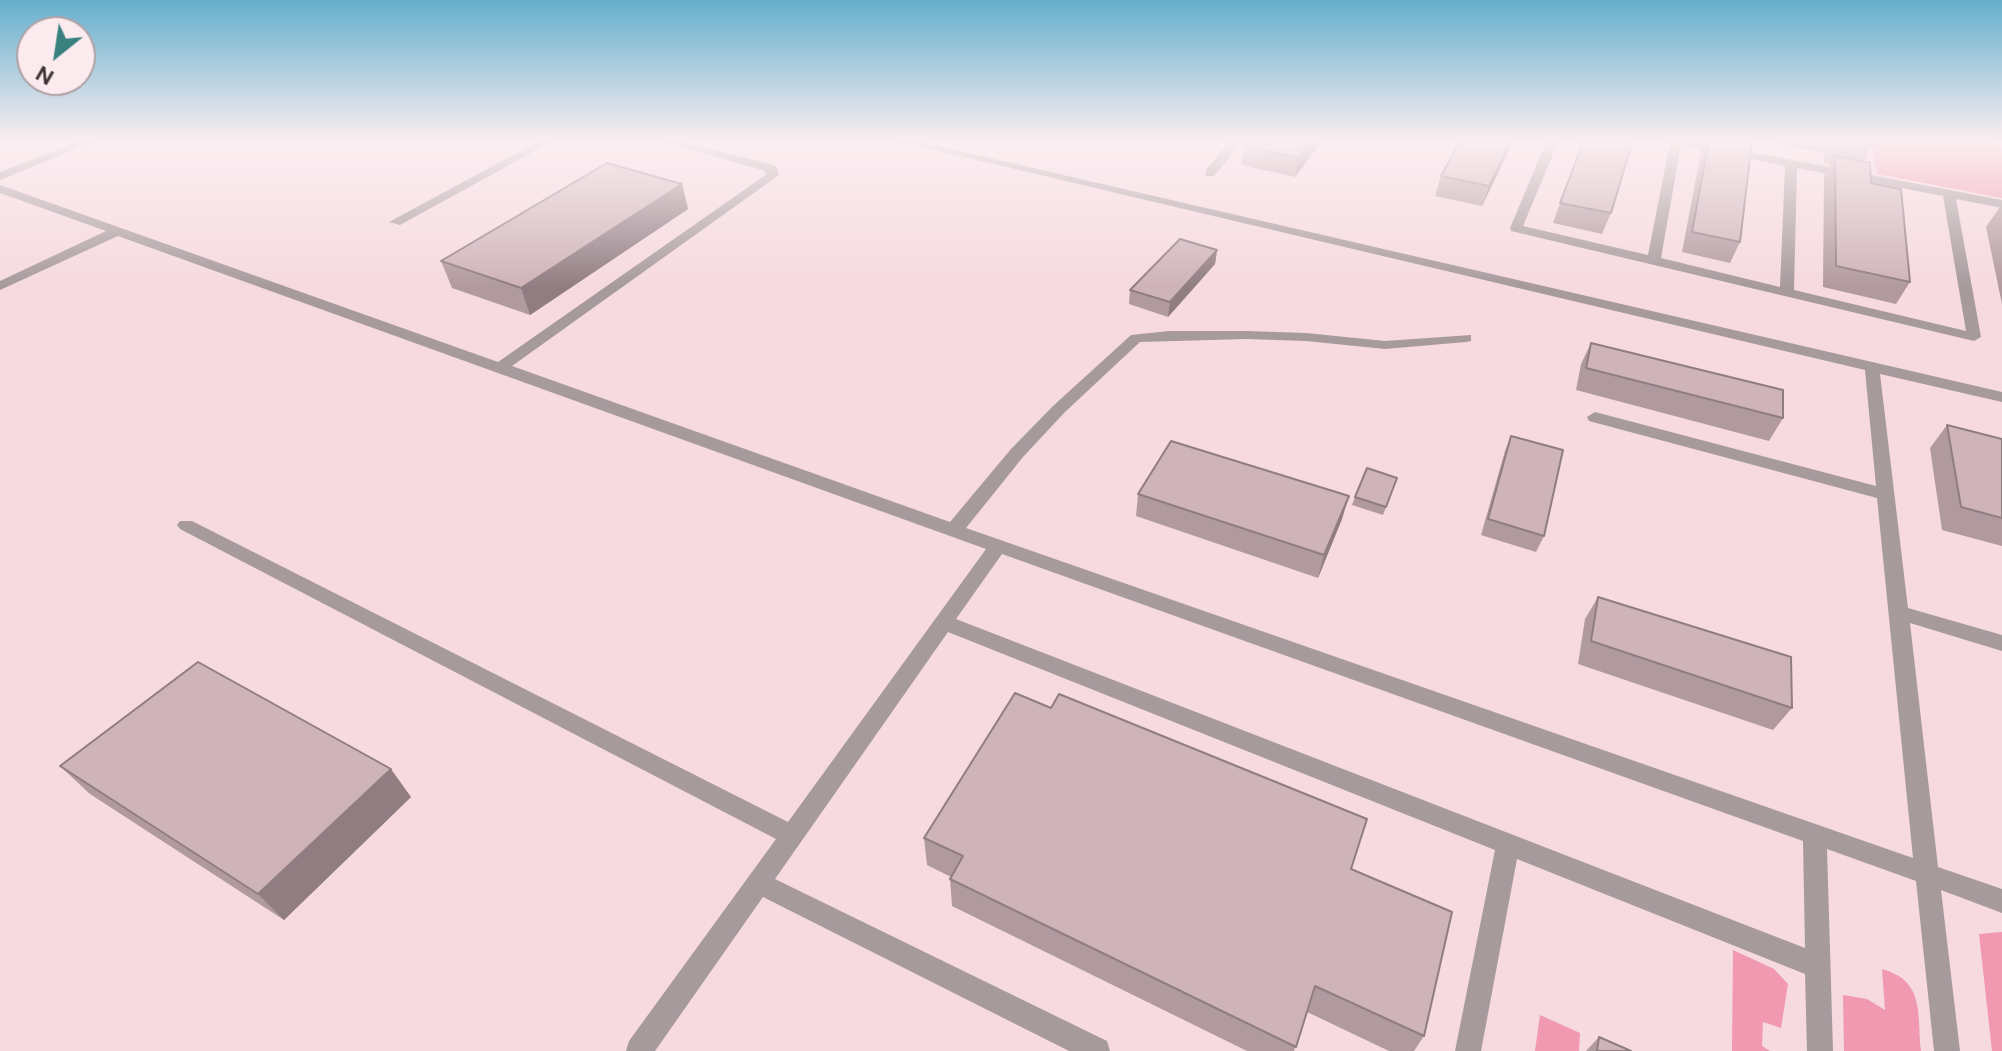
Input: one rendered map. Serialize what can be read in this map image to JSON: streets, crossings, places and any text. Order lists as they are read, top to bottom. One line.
{"north":"bottom left"}
